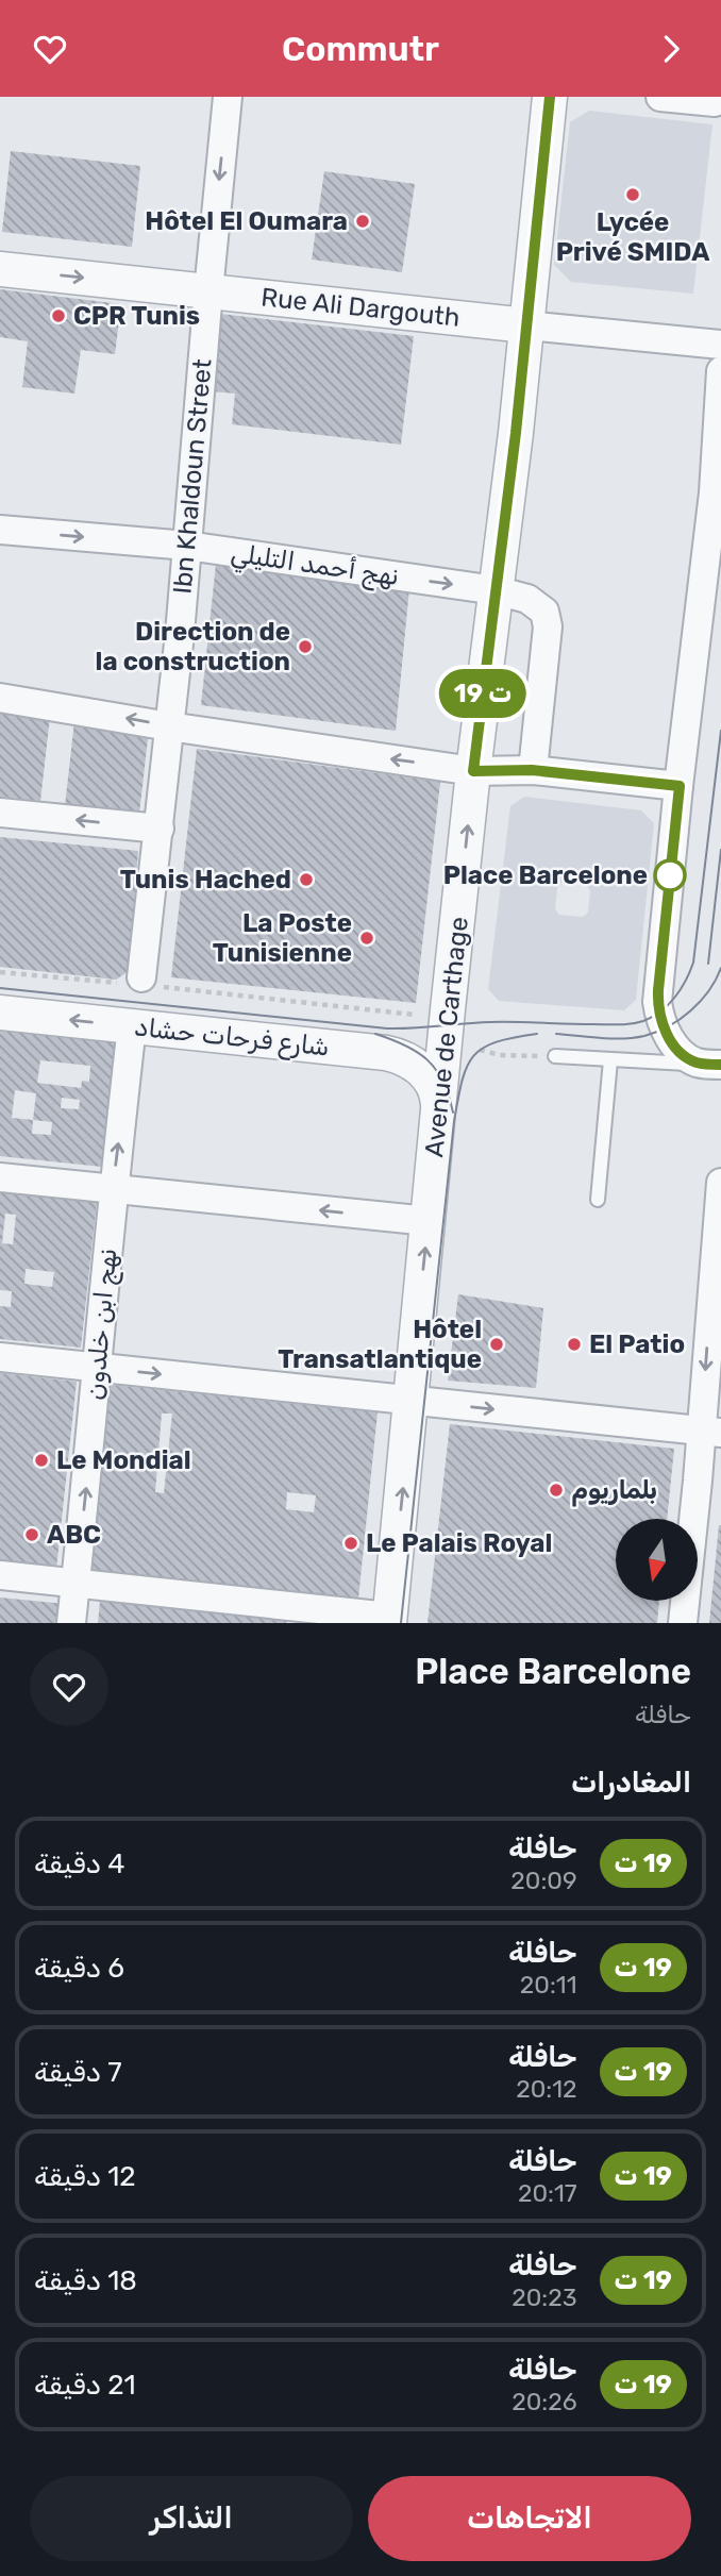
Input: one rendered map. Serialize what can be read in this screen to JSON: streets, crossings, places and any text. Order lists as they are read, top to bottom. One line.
{"streets":{"street":["Rue Ali Dargouth","Ibn Khaldoun Street","نهج أحمد التليلي","شارع فرحات حشاد","Avenue de Carthage","نهج ابن خلدون"]},"crossings":[["Rue Ali Dargouth","Ibn Khaldoun Street"],["Rue Ali Dargouth","Avenue de Carthage"],["Ibn Khaldoun Street","نهج أحمد التليلي"],["نهج أحمد التليلي","Avenue de Carthage"],["شارع فرحات حشاد","Avenue de Carthage"],["شارع فرحات حشاد","نهج ابن خلدون"]],"one_way":["نهج ابن خلدون"],"places":["Lycée Privé SMIDA","Hôtel El Oumara","CPR Tunis","Direction de la construction","Place Barcelone","Tunis Hached","La Poste Tunisienne","Hôtel Transatlantique","El Patio","Le Mondial","بلماريوم","ABC","Le Palais Royal"],"north":"bottom","page":{"header":"Commutr","on_map":"19 ت","heading":[["Place Barcelone","حافلة"],"المغادرات"],"list":[{"mark":"19 ت","name":"حافلة","note":"20:09","value":"4 دقيقة"},{"mark":"19 ت","name":"حافلة","note":"20:11","value":"6 دقيقة"},{"mark":"19 ت","name":"حافلة","note":"20:12","value":"7 دقيقة"},{"mark":"19 ت","name":"حافلة","note":"20:17","value":"12 دقيقة"},{"mark":"19 ت","name":"حافلة","note":"20:23","value":"18 دقيقة"},{"mark":"19 ت","name":"حافلة","note":"20:26","value":"21 دقيقة"}],"buttons":["الاتجاهات","التذاكر"]}}
